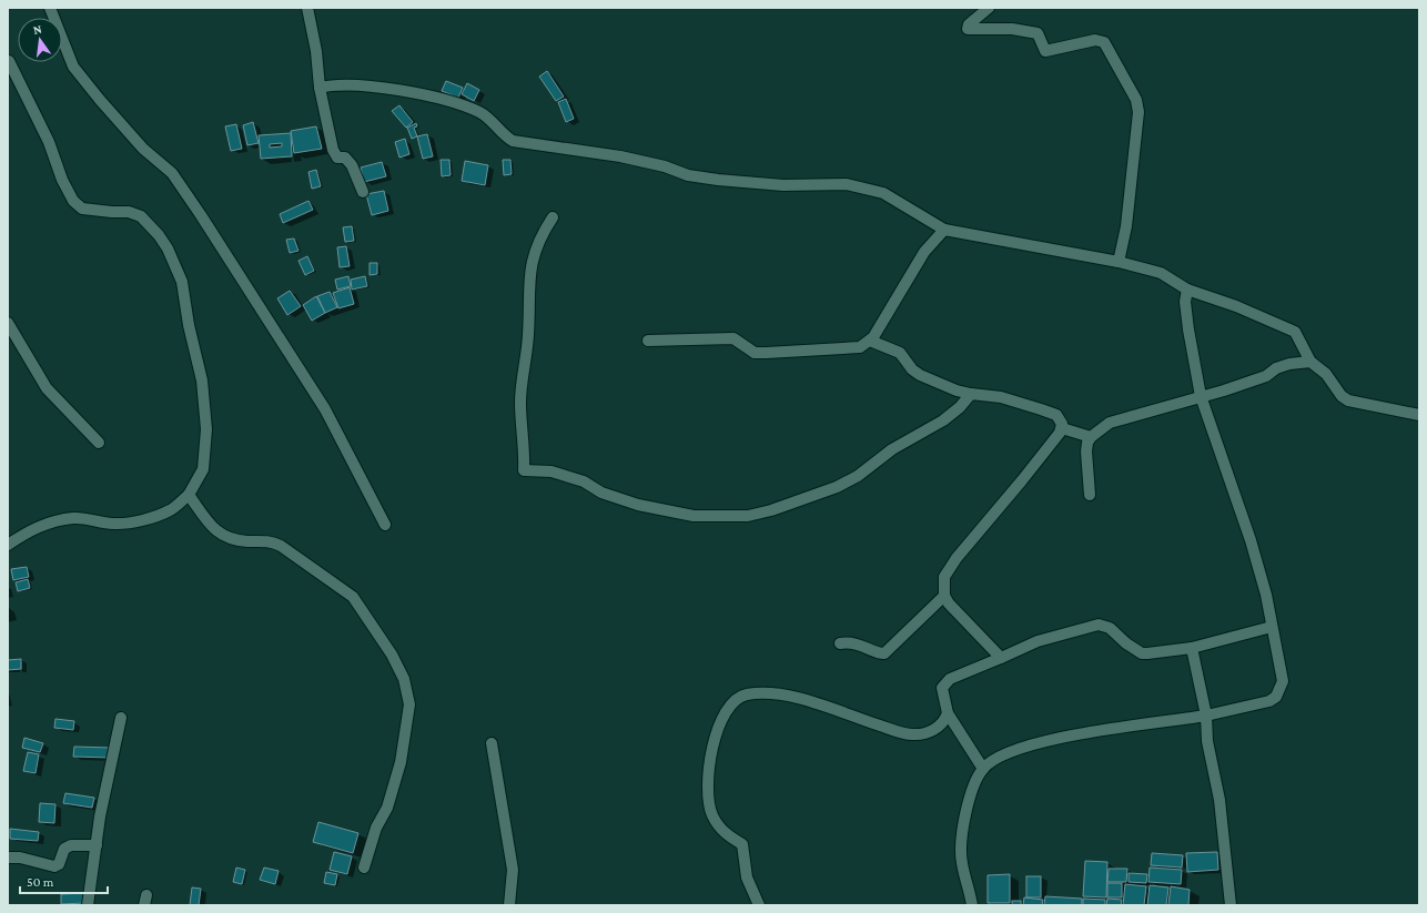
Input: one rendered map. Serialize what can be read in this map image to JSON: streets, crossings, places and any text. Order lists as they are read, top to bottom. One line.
{"scale_bar":"50 m","north":"top"}
